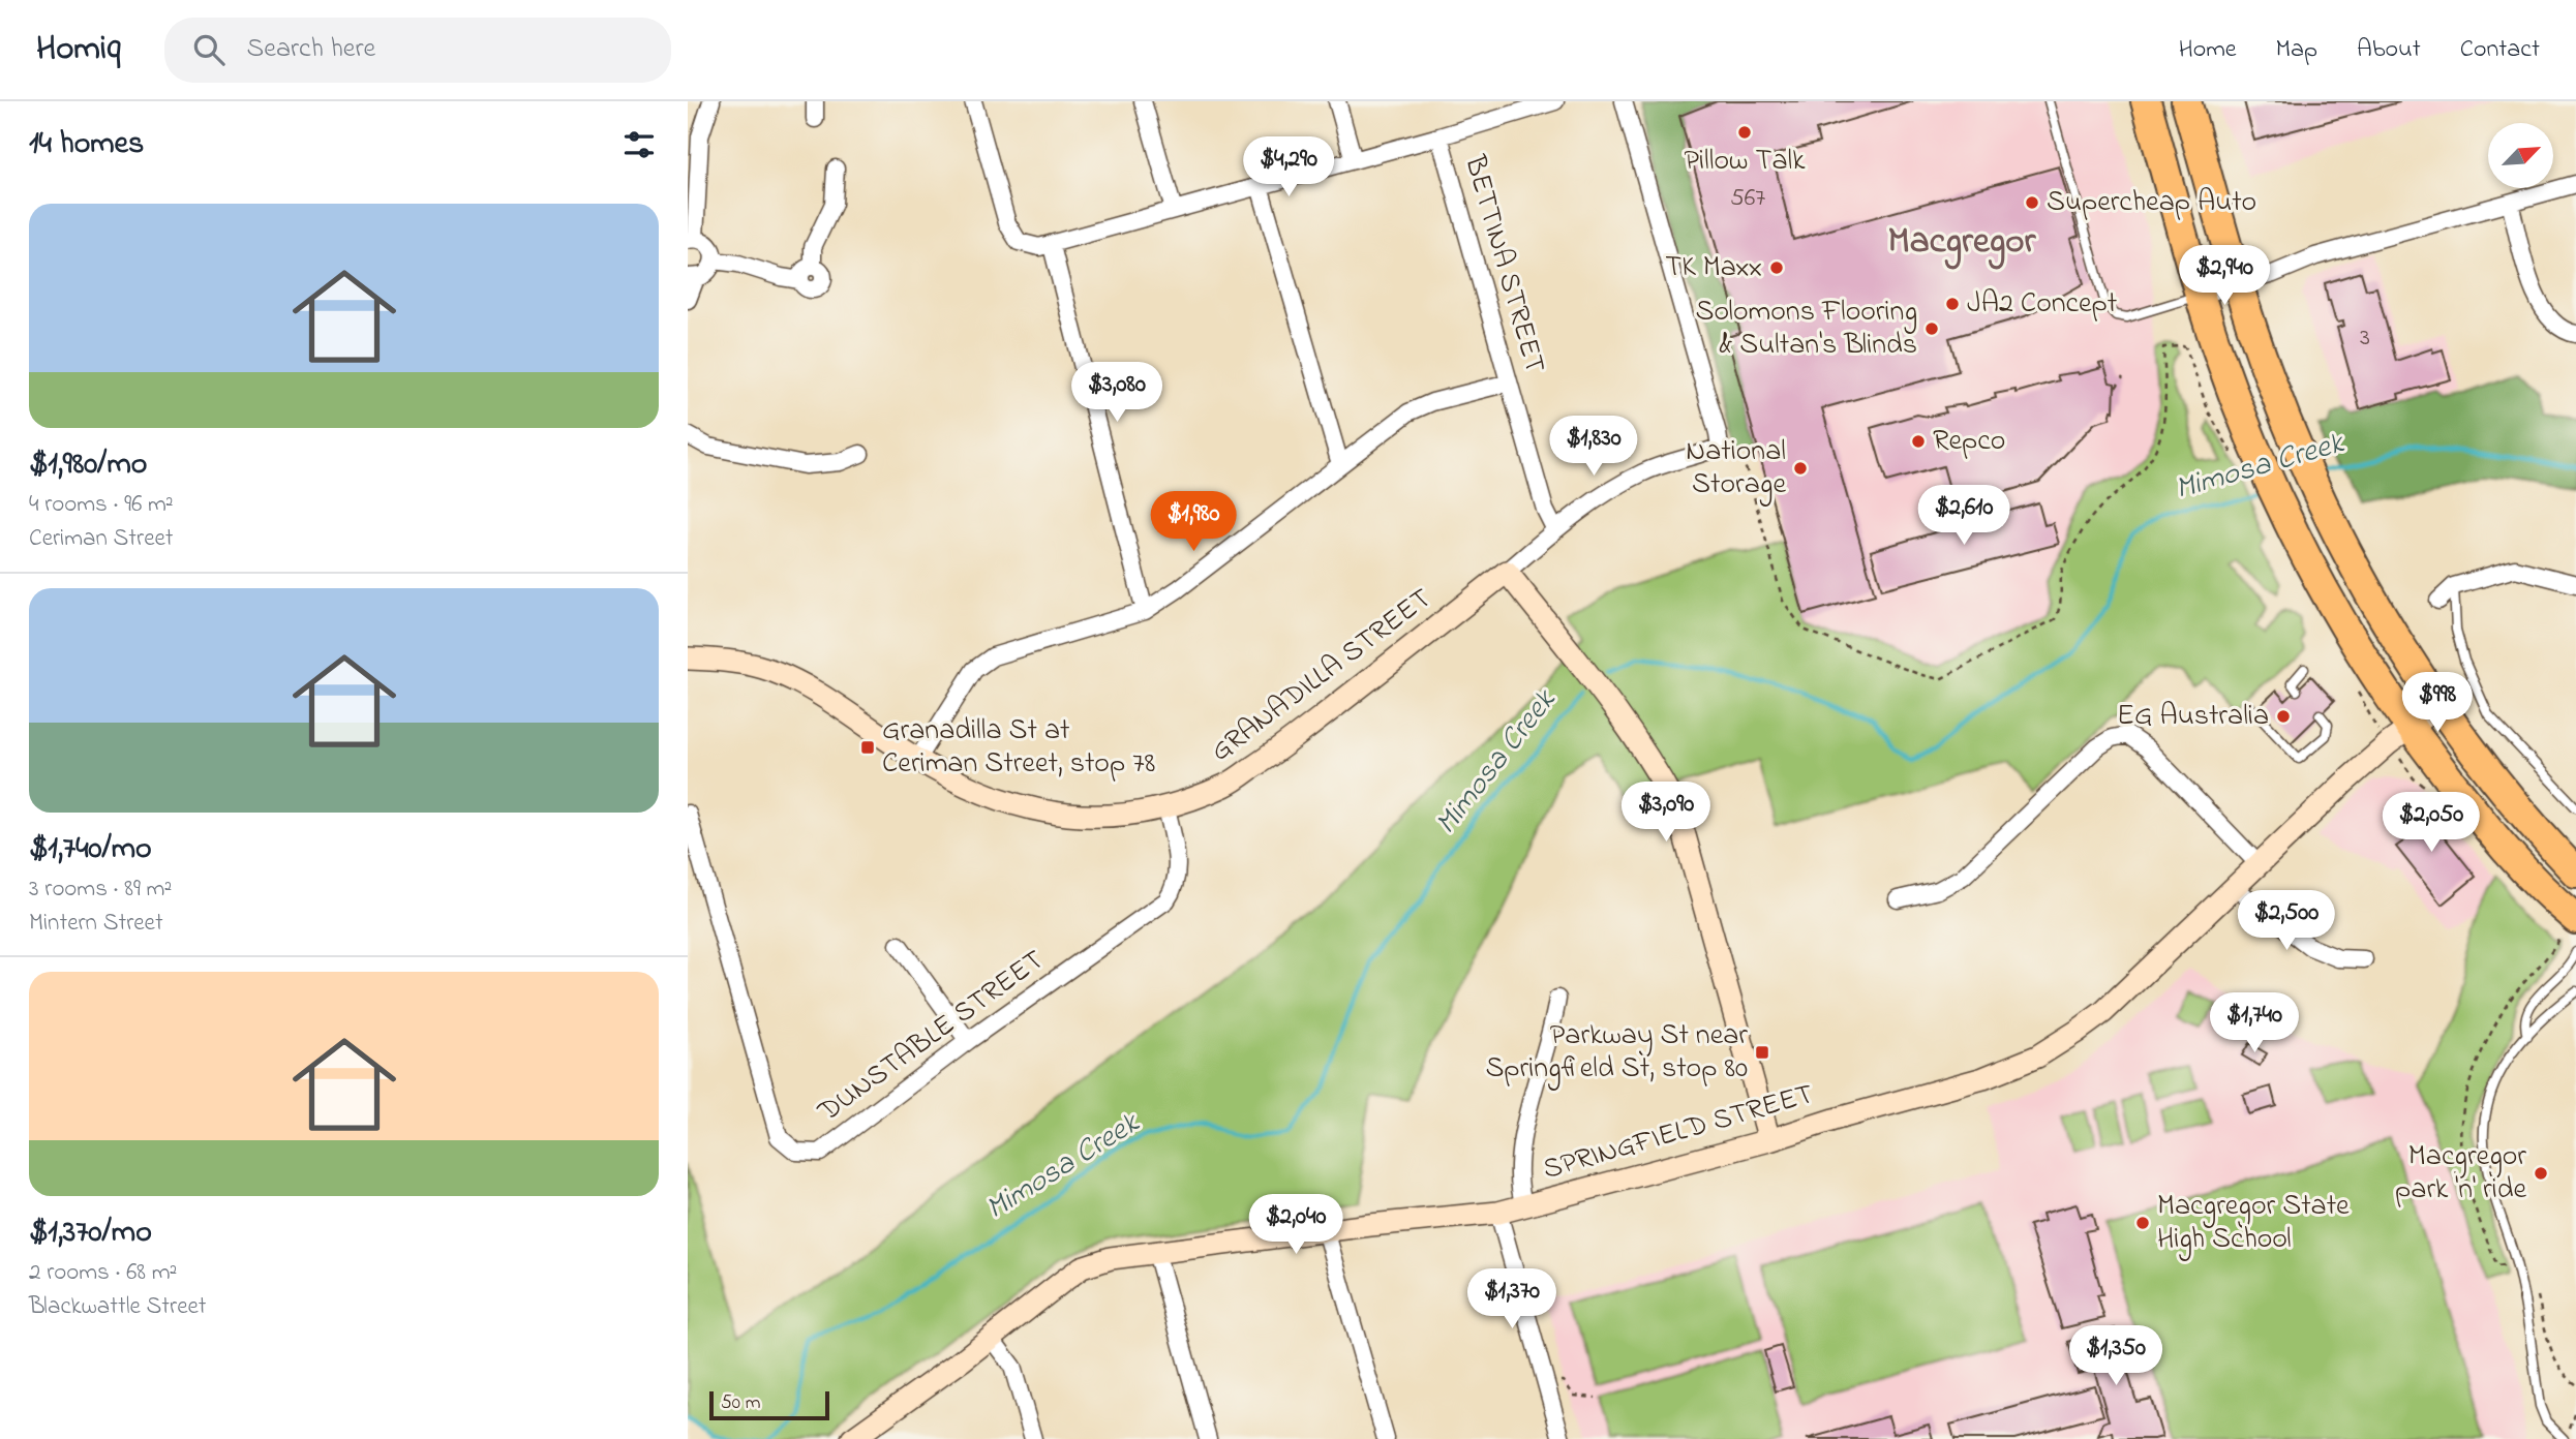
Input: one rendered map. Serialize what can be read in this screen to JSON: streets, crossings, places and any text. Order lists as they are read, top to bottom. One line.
{"streets":{"street":["BETTINA STREET","GRANADILLA STREET","DUNSTABLE STREET","SPRINGFIELD STREET"]},"crossings":[["BETTINA STREET","GRANADILLA STREET"],["GRANADILLA STREET","DUNSTABLE STREET"]],"districts":["Macgregor"],"water":["Mimosa Creek"],"places":{"other":["Pillow Talk","Supercheap Auto","TK Maxx","JA2 Concept","Solomons Flooring & Sultan's Blinds","Repco","National Storage","EG Australia","Macgregor park 'n' ride","Macgregor State High School"],"transit":["Granadilla St at Ceriman Street, stop 78","Parkway St near Springfield St, stop 80"]},"house_numbers":["567","3"],"scale_bar":"50 m","north":"top right","page":{"header":"Homiq","search":"Search here","nav":["Home","Map","About","Contact"],"heading":"14 homes","price":["$4,290","$2,940","$3,080","$1,830","$2,610","$1,980","$998","$3,090","$2,050","$2,500","$1,740","$2,040","$1,370","$1,350"],"list":[{"name":"$1,980/mo","note":"4 rooms · 96 m² · Ceriman Street"},{"name":"$1,740/mo","note":"3 rooms · 89 m² · Mintern Street"},{"name":"$1,370/mo","note":"2 rooms · 68 m² · Blackwattle Street"}],"scale":"50 m"}}
